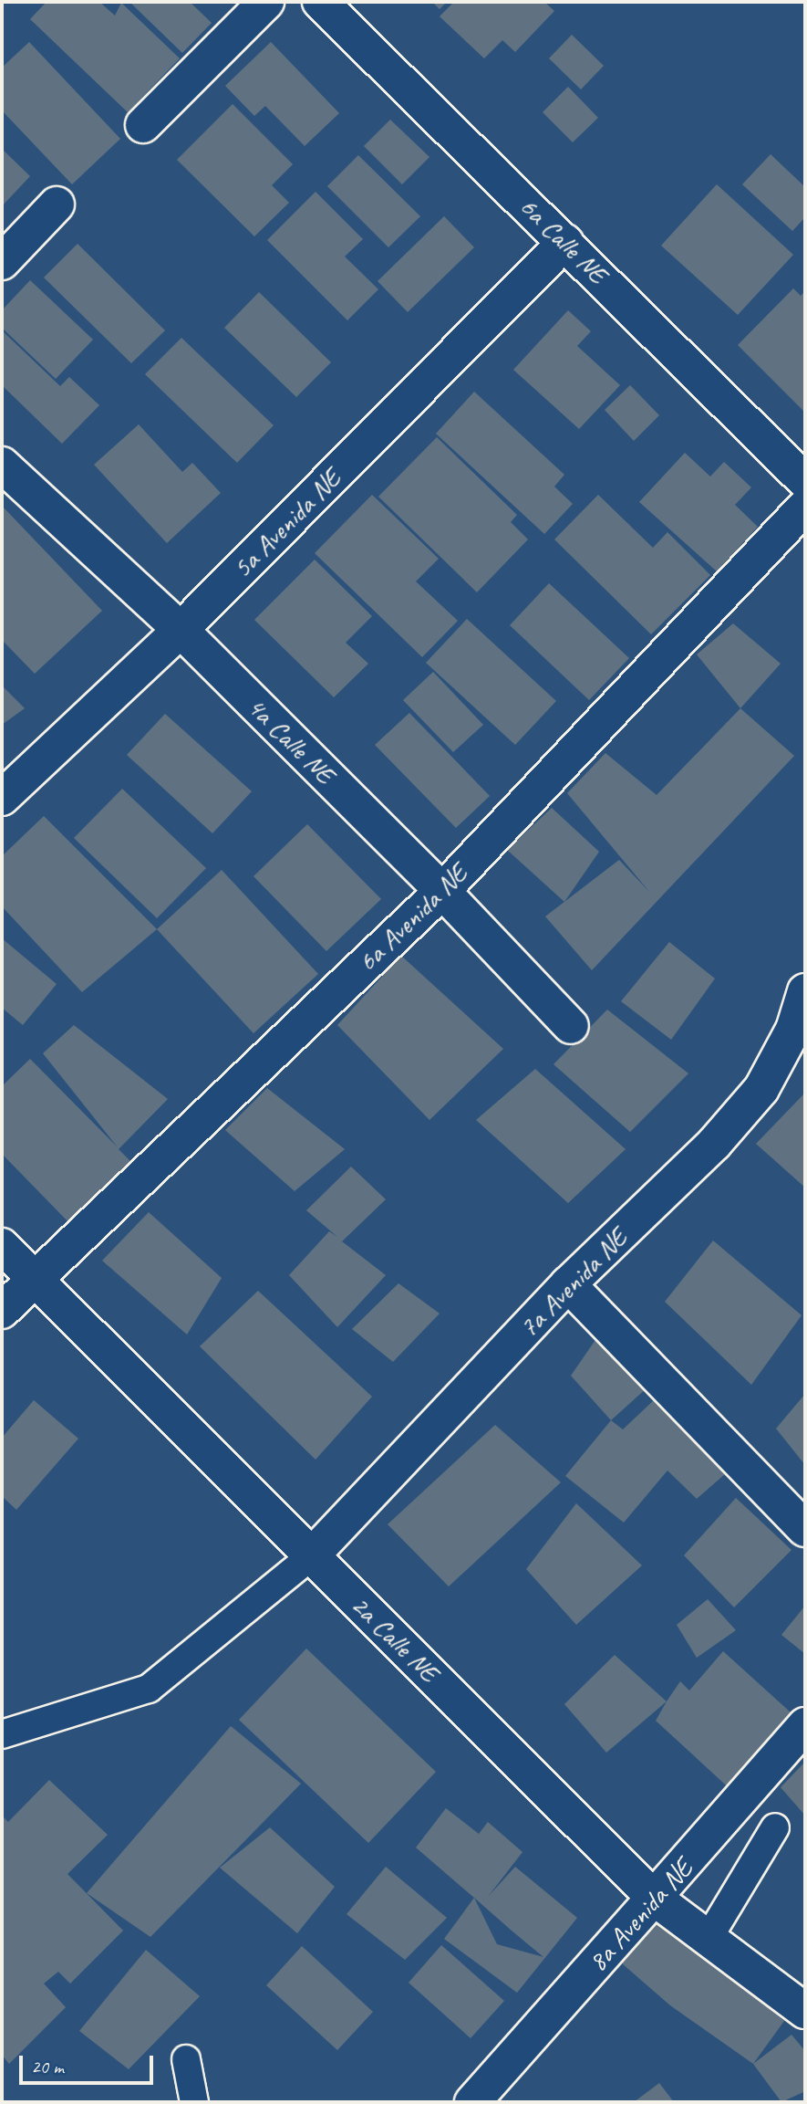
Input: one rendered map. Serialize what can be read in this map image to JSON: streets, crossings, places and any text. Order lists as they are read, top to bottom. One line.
{"streets":{"street":["6a Calle NE","5a Avenida NE","4a Calle NE","6a Avenida NE","7a Avenida NE","2a Calle NE","8a Avenida NE"]},"crossings":[["6a Calle NE","5a Avenida NE"],["5a Avenida NE","4a Calle NE"],["4a Calle NE","6a Avenida NE"],["6a Avenida NE","2a Calle NE"],["7a Avenida NE","2a Calle NE"],["2a Calle NE","8a Avenida NE"]],"scale_bar":"20 m"}
